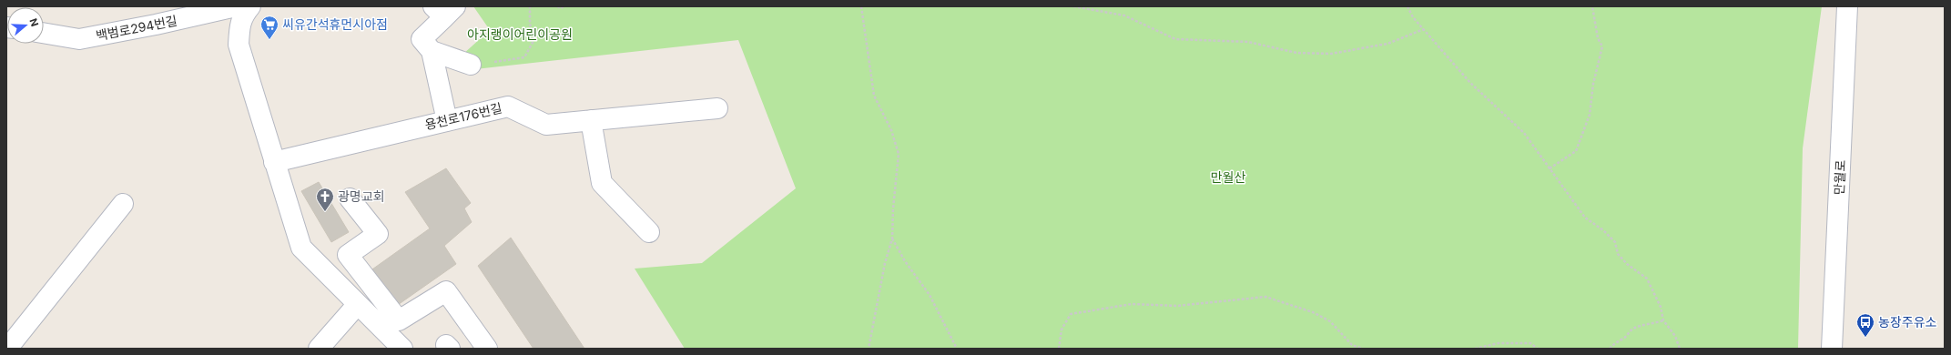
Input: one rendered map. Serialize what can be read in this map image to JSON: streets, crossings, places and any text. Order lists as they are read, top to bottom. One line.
{"streets":{"street":["백범로294번길","용천로176번길","만월로"]},"parks":["아지랭이어린이공원","만월산"],"places":{"supermarket":["씨유간석휴먼시아점"],"church":["광명교회"],"bus stop":["농장주유소"]},"north":"right"}
